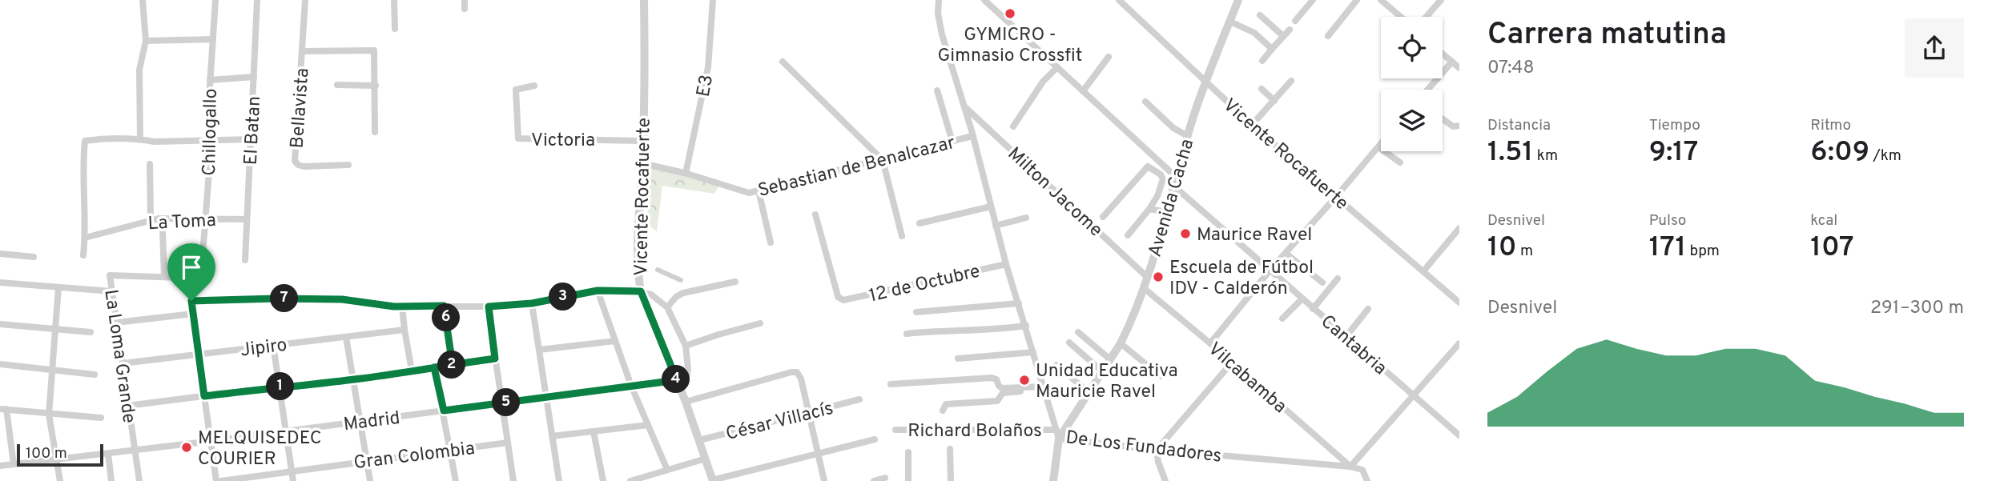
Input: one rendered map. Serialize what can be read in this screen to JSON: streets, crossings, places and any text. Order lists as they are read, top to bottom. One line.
{"streets":{"street":["E3","Bellavista","El Batan","Chillogallo","Victoria","Vicente Rocafuerte","Sebastian de Benalcazar","Milton Jacome","Avenida Cacha","La Toma","12 de Octubre","Cantabria","Jipiro","La Loma Grande","Vilcabamba","Madrid","César Villacís","Richard Bolaños","De Los Fundadores","Gran Colombia"]},"crossings":[["El Batan","La Toma"],["Chillogallo","La Toma"],["Victoria","Vicente Rocafuerte"],["Vicente Rocafuerte","Sebastian de Benalcazar"],["Vicente Rocafuerte","Avenida Cacha"],["Vicente Rocafuerte","Madrid"],["Vicente Rocafuerte","César Villacís"],["Sebastian de Benalcazar","Milton Jacome"],["Sebastian de Benalcazar","De Los Fundadores"],["Milton Jacome","Avenida Cacha"],["Milton Jacome","De Los Fundadores"],["Avenida Cacha","Cantabria"],["Avenida Cacha","Vilcabamba"],["Avenida Cacha","De Los Fundadores"],["12 de Octubre","De Los Fundadores"],["Jipiro","La Loma Grande"],["La Loma Grande","Madrid"],["Vilcabamba","De Los Fundadores"],["Richard Bolaños","De Los Fundadores"]],"places":["GYMICRO - Gimnasio Crossfit","Maurice Ravel","Escuela de Fútbol IDV - Calderón","Unidad Educativa Mauricie Ravel","MELQUISEDEC COURIER"],"scale_bar":"100 m","page":{"heading":["Carrera matutina","07:48"],"stats":[["Distancia","1.51 km"],["Tiempo","9:17"],["Ritmo","6:09 /km"],["Desnivel","10 m"],["Pulso","171 bpm"],["kcal","107"]],"pins":["3","7","6","2","4","1","5"],"chart":["Desnivel","291–300 m"],"scale":"100 m"}}
